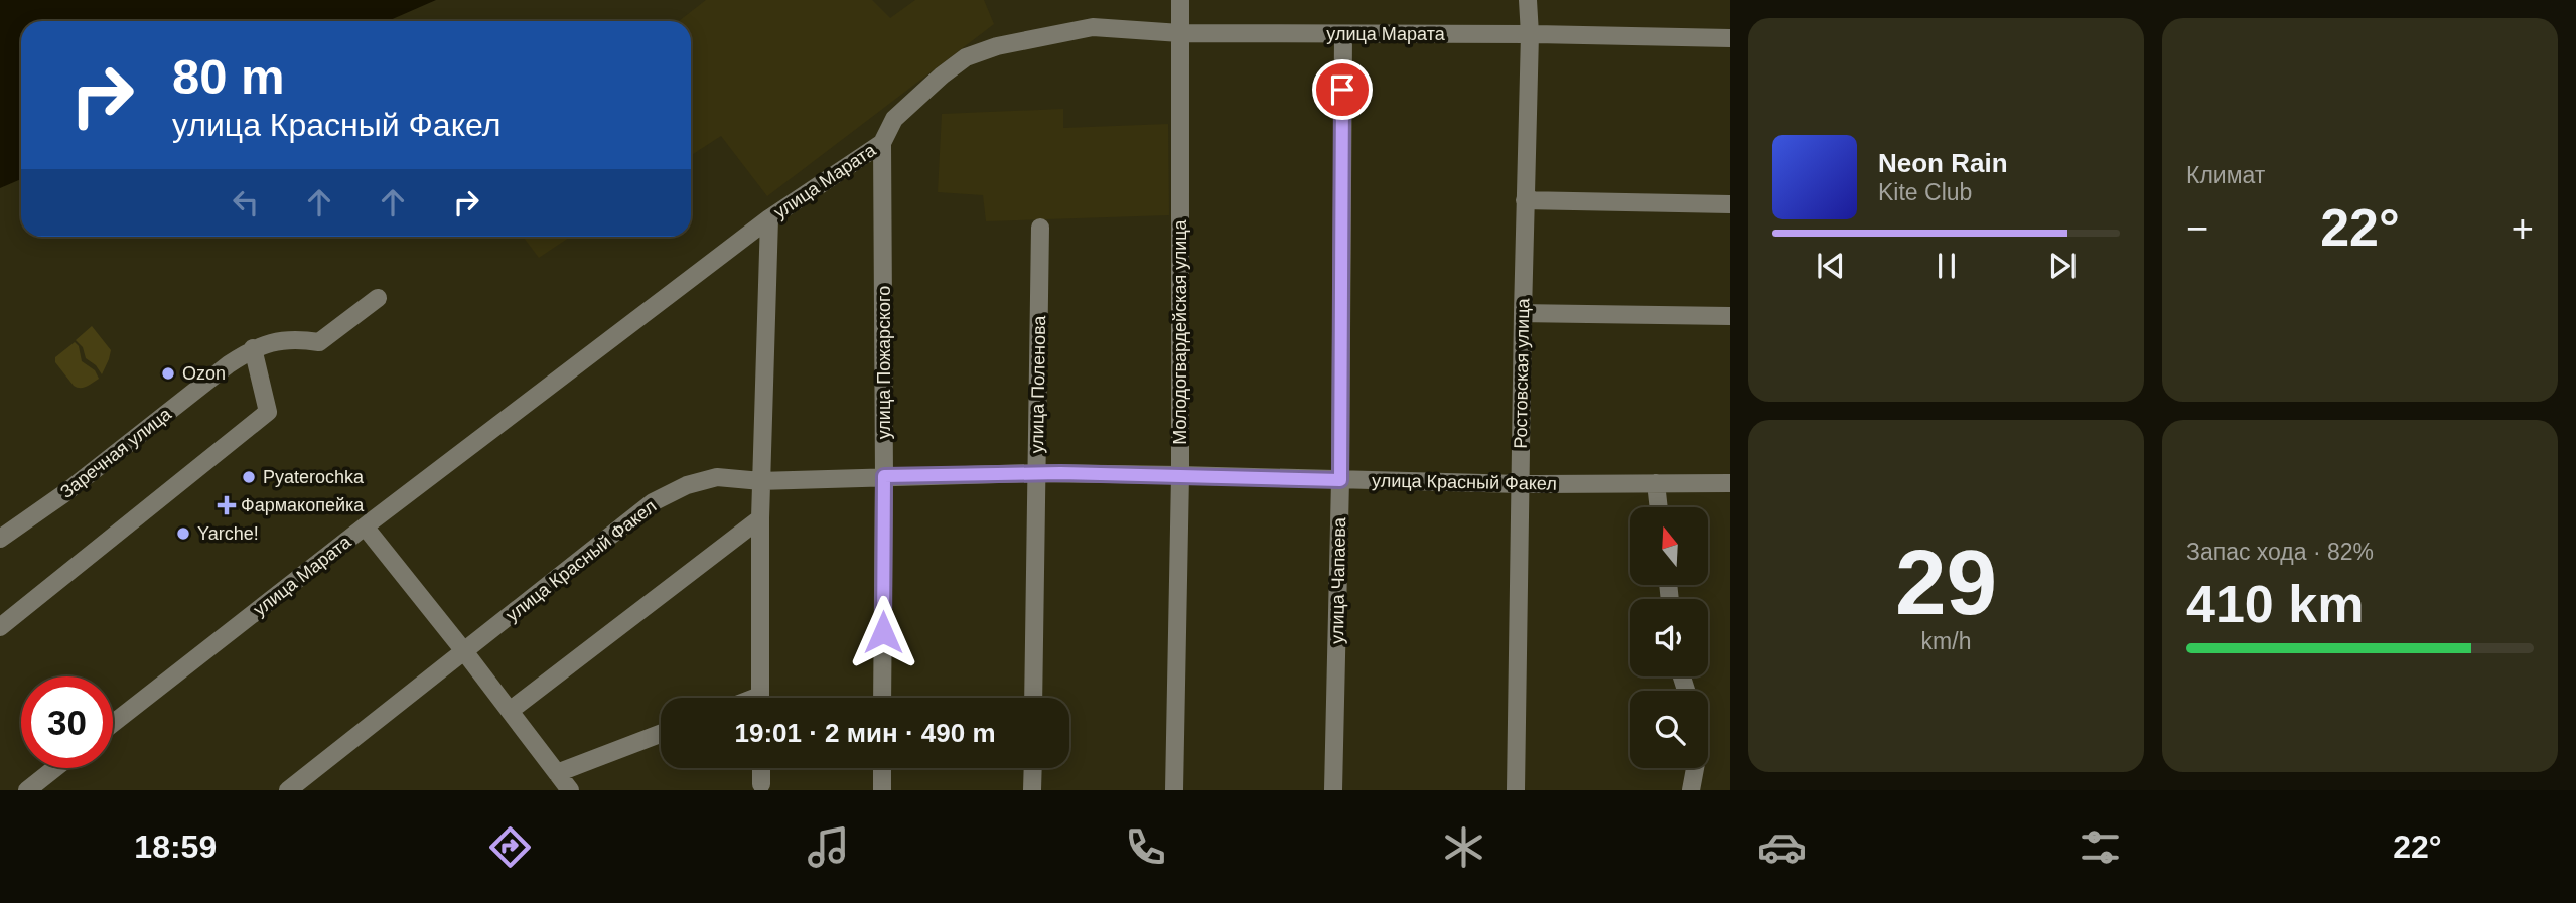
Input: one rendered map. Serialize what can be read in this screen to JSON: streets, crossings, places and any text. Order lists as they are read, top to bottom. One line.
{"streets":{"street":["улица Марата","Молодогвардейская улица","улица Пожарского","Ростовская улица","улица Поленова","Заречная улица","улица Красный Факел","улица Чапаева"]},"crossings":[["улица Марата","Молодогвардейская улица"],["улица Марата","улица Пожарского"],["улица Марата","Ростовская улица"],["улица Марата","улица Чапаева"],["Молодогвардейская улица","улица Красный Факел"],["улица Пожарского","улица Красный Факел"],["Ростовская улица","улица Красный Факел"],["улица Поленова","улица Красный Факел"],["улица Красный Факел","улица Чапаева"]],"places":{"other":["Ozon","Pyaterochka","Yarche!"],"health":["Фармакопейка"]},"north":"top","page":{"tile":["Климат",["29","km/h"],["Запас хода · 82%","410 km"]],"turn":["80 m","улица Красный Факел"],"song":["Neon Rain","Kite Club"],"heat":["−","22°","+"],"limit":"30","trip":"19:01 · 2 мин · 490 m","tabs":["18:59","22°"]}}
